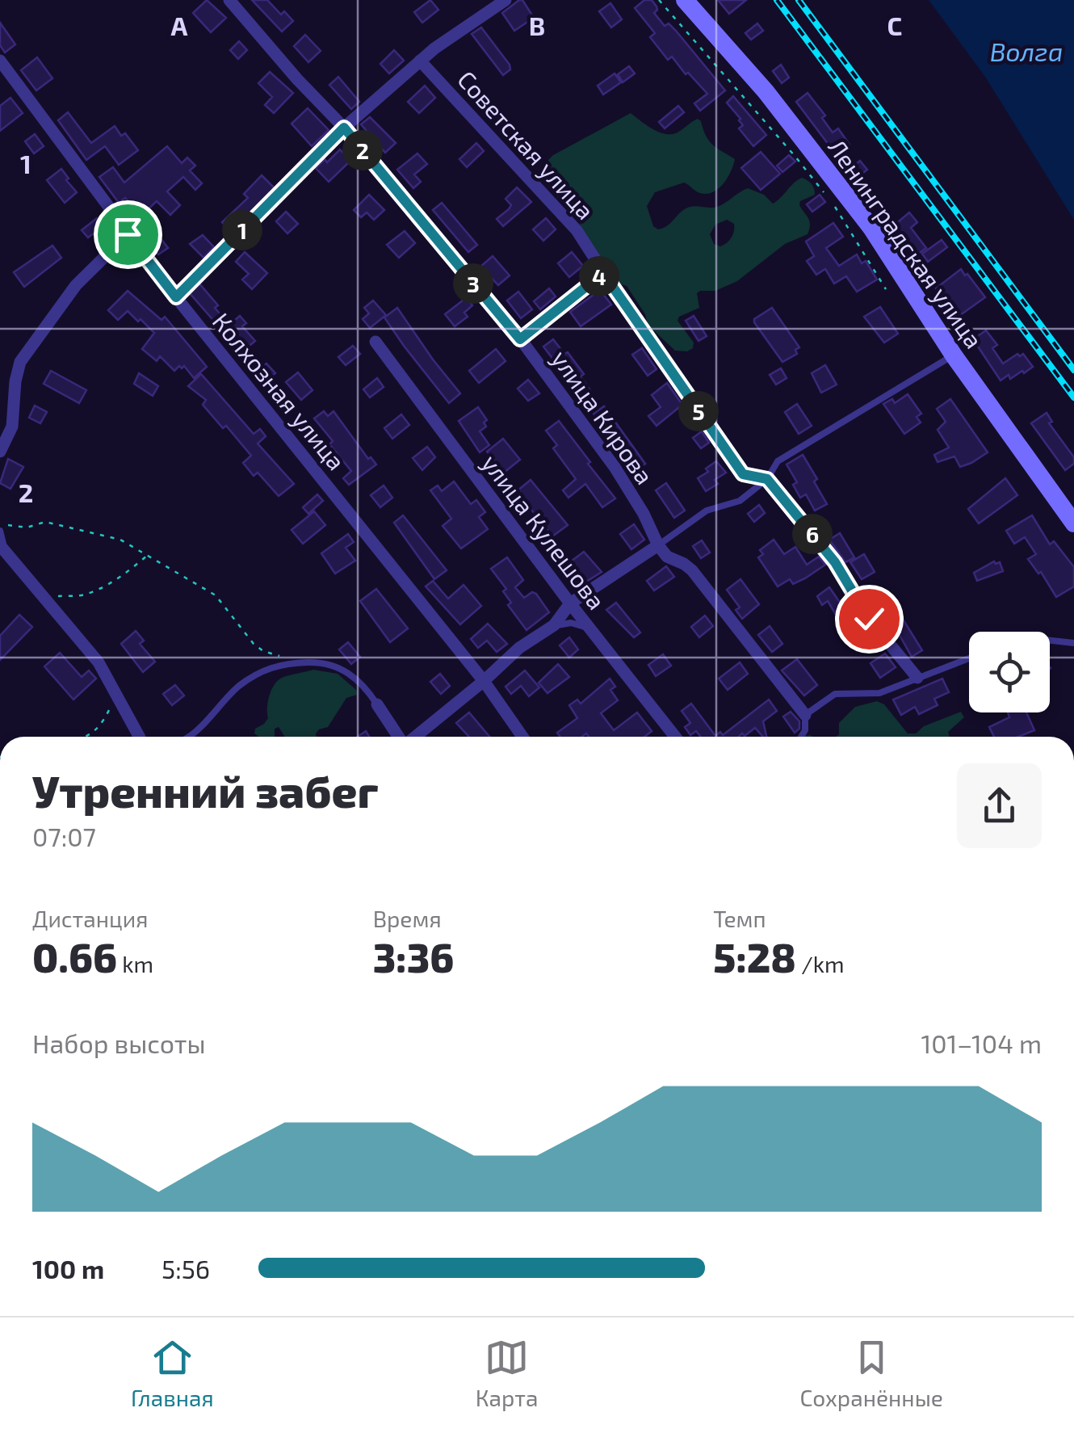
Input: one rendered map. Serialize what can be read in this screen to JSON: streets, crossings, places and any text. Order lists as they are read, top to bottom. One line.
{"streets":{"main road":["Ленинградская улица"],"street":["Советская улица","Колхозная улица","улица Кирова","улица Кулешова"]},"water":["Волга"],"page":{"pins":["2","1","4","3","5","6"],"heading":["Утренний забег","07:07"],"stats":[["Дистанция","0.66 km"],["Время","3:36"],["Темп","5:28 /km"]],"chart":["Набор высоты","101–104 m"],"list":[{"name":"100 m","note":"5:56"}],"tabs":["Главная","Карта","Сохранённые"]},"grid":{"columns":["A","B","C"],"rows":["1","2"]}}
